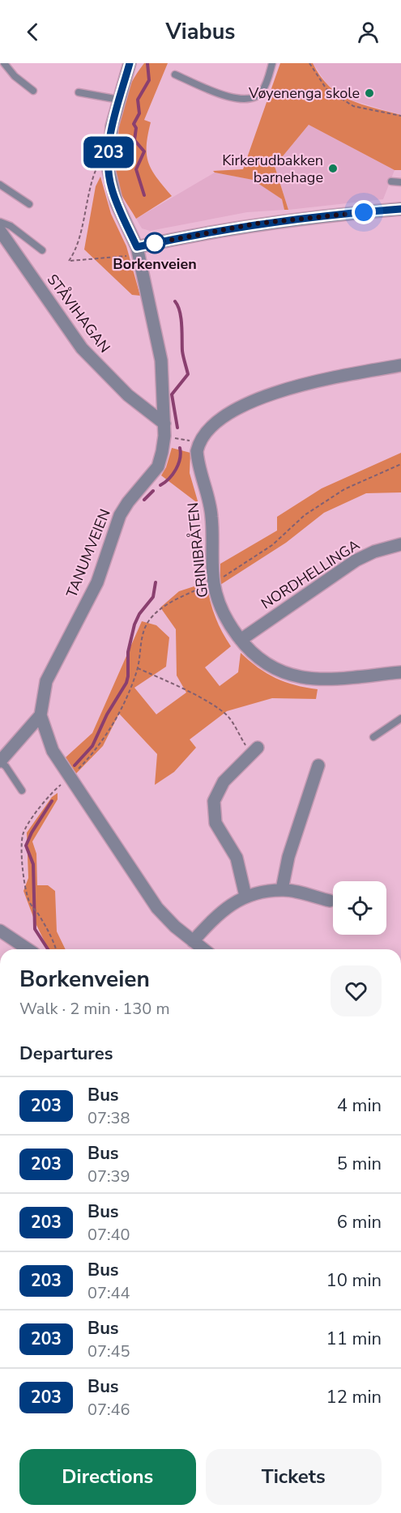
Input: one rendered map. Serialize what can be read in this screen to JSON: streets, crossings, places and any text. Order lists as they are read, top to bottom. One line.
{"streets":{"street":["STÅVIHAGAN","GRINIBRÅTEN","TANUMVEIEN","NORDHELLINGA"]},"crossings":[["STÅVIHAGAN","TANUMVEIEN"],["GRINIBRÅTEN","NORDHELLINGA"]],"places":["Vøyenenga skole","Kirkerudbakken barnehage","Borkenveien"],"lines":["bus line 203"],"page":{"header":"Viabus","on_map":"203","heading":[["Borkenveien","Walk · 2 min · 130 m"],"Departures"],"list":[{"mark":"203","name":"Bus","note":"07:38","value":"4 min"},{"mark":"203","name":"Bus","note":"07:39","value":"5 min"},{"mark":"203","name":"Bus","note":"07:40","value":"6 min"},{"mark":"203","name":"Bus","note":"07:44","value":"10 min"},{"mark":"203","name":"Bus","note":"07:45","value":"11 min"},{"mark":"203","name":"Bus","note":"07:46","value":"12 min"}],"buttons":["Directions","Tickets"]}}
